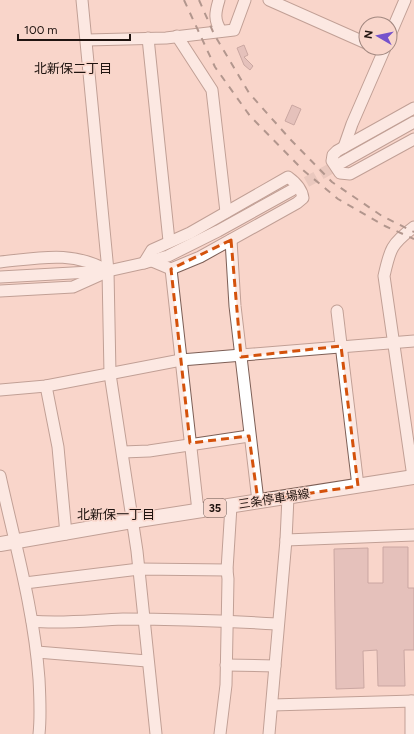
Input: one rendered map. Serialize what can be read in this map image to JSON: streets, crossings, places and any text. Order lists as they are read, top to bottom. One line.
{"streets":{"main road":["三条停車場線","35"]},"districts":["北新保二丁目","北新保一丁目"],"scale_bar":"100 m","north":"left"}
